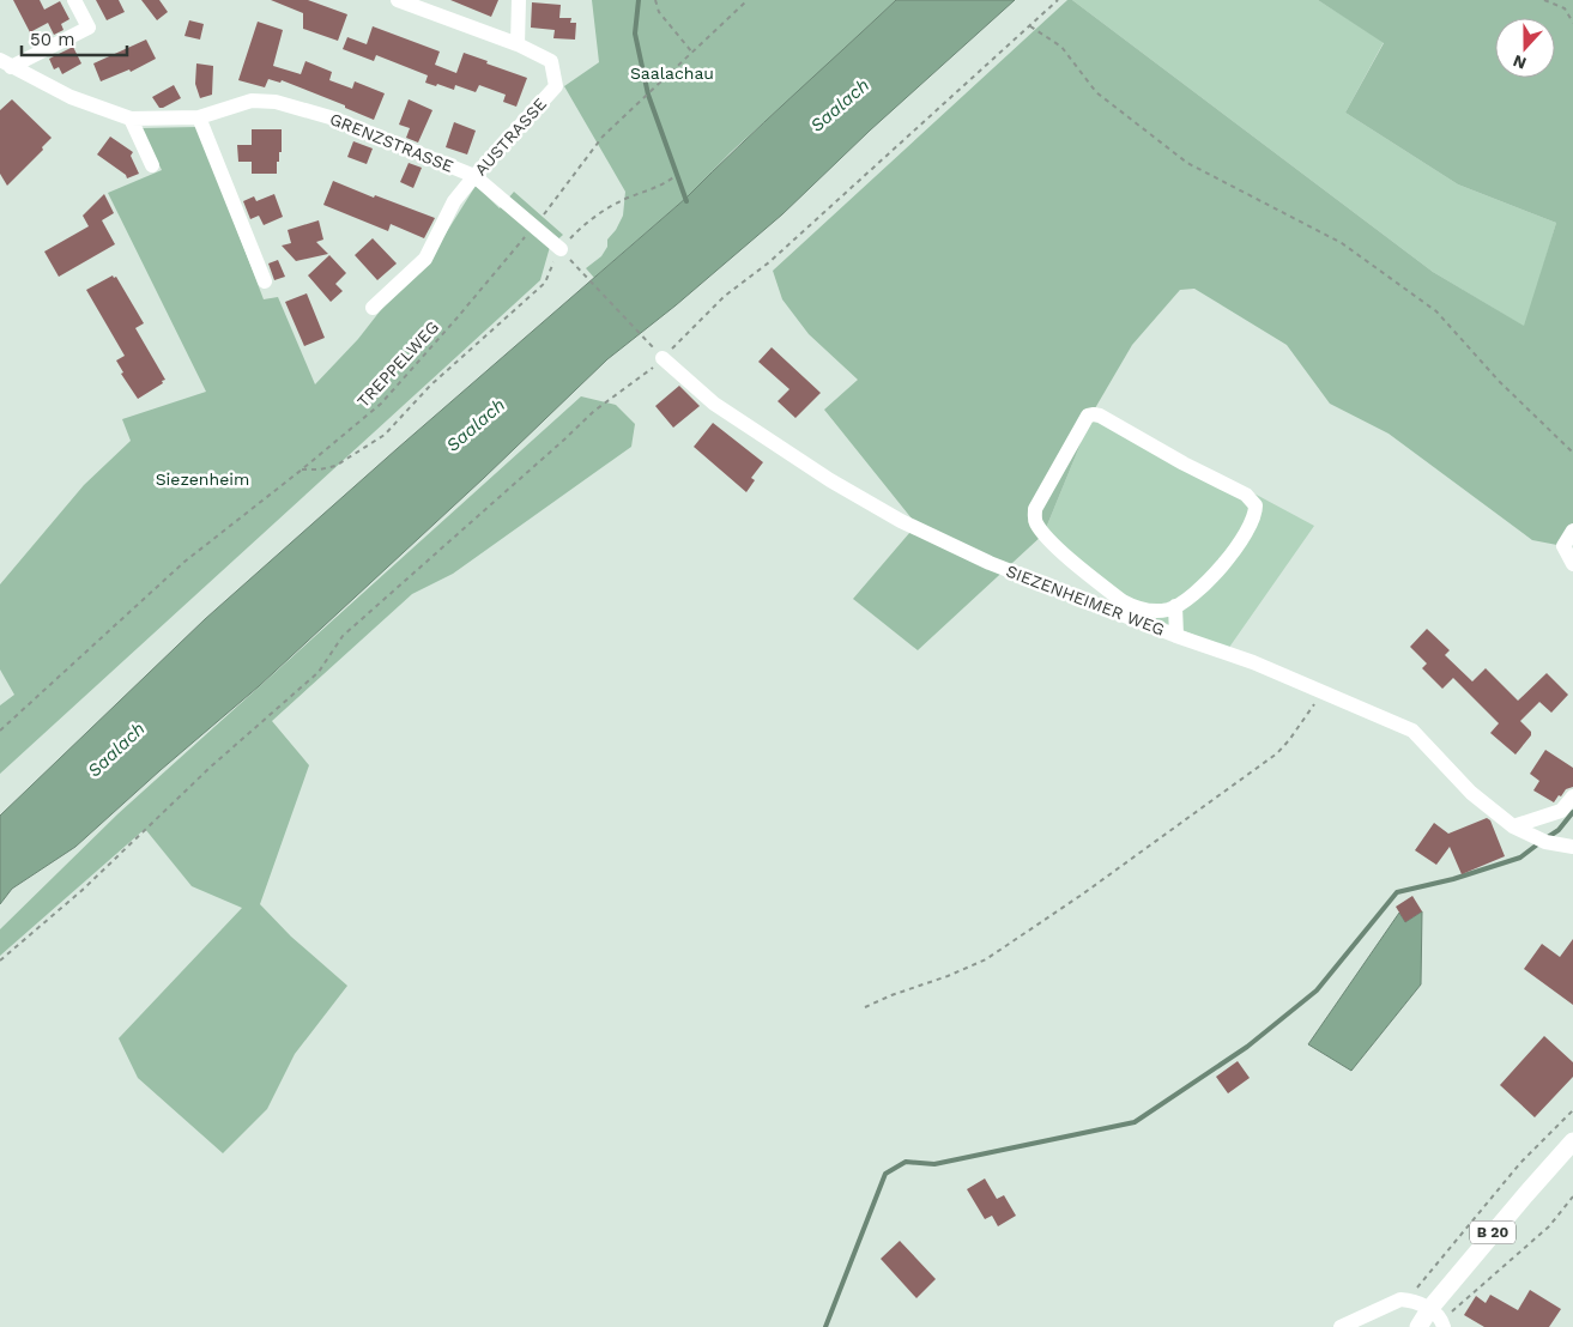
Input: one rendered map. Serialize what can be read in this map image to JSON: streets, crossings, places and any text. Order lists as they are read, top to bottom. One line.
{"streets":{"main road":["B 20"],"street":["AUSTRASSE","GRENZSTRASSE","SIEZENHEIMER WEG"],"path":["TREPPELWEG"]},"crossings":[["AUSTRASSE","GRENZSTRASSE"],["GRENZSTRASSE","TREPPELWEG"]],"water":["Saalach"],"parks":["Saalachau","Siezenheim"],"scale_bar":"50 m","north":"bottom"}
